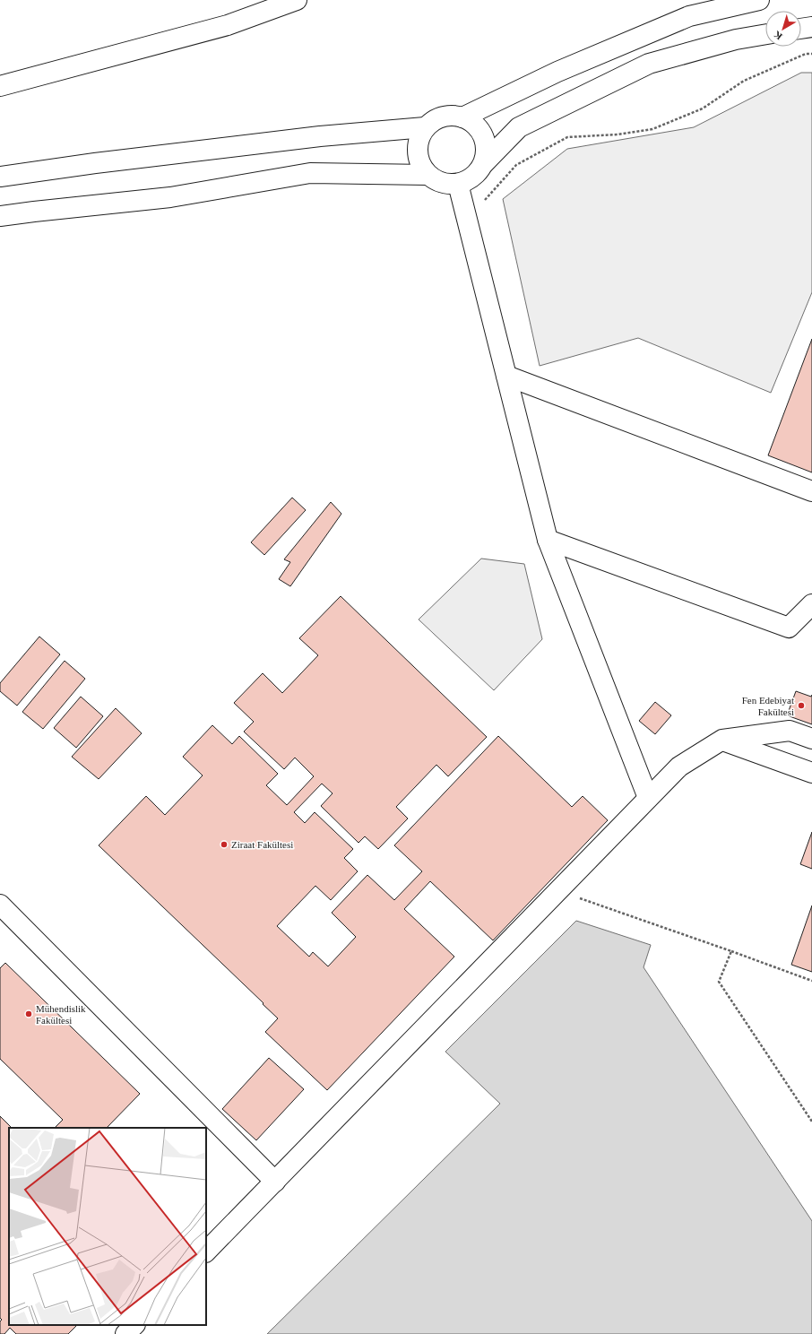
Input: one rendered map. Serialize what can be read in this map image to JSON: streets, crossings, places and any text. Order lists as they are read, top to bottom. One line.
{"places":["Fen Edebiyat Fakültesi","Ziraat Fakültesi","Mühendislik Fakültesi"],"north":"bottom left"}
